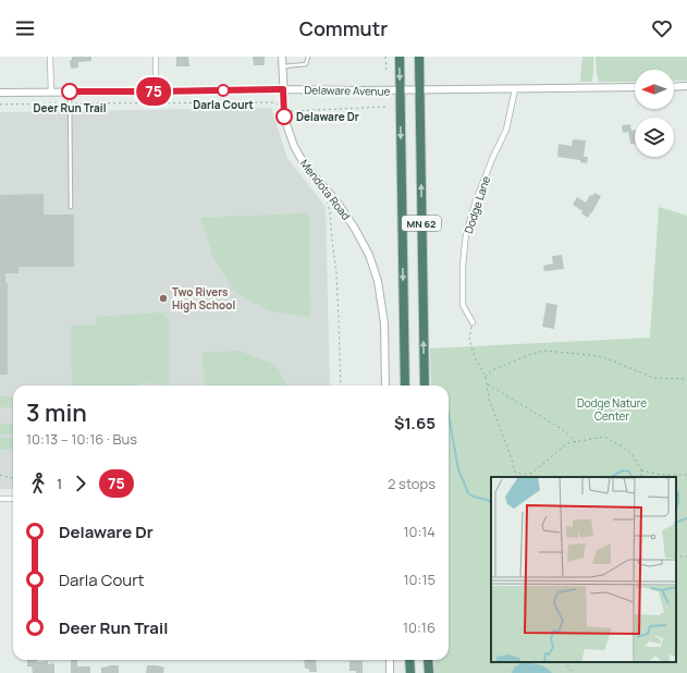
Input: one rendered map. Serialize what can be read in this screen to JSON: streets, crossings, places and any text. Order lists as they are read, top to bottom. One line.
{"streets":{"highway":["MN 62"],"street":["Delaware Avenue","Mendota Road","Dodge Lane"]},"crossings":[["Delaware Avenue","Mendota Road"],["Delaware Avenue","Dodge Lane"],["Delaware Avenue","MN 62"]],"parks":["Dodge Nature Center"],"places":["Darla Court","Deer Run Trail","Delaware Dr","Two Rivers High School"],"lines":["bus line 75"],"north":"left","page":{"header":"Commutr","on_map":"75","heading":["3 min","10:13 – 10:16 · Bus","$1.65"],"legs":["1","75","2 stops"],"list":[{"name":"Delaware Dr","value":"10:14"},{"name":"Darla Court","value":"10:15"},{"name":"Deer Run Trail","value":"10:16"}]}}
